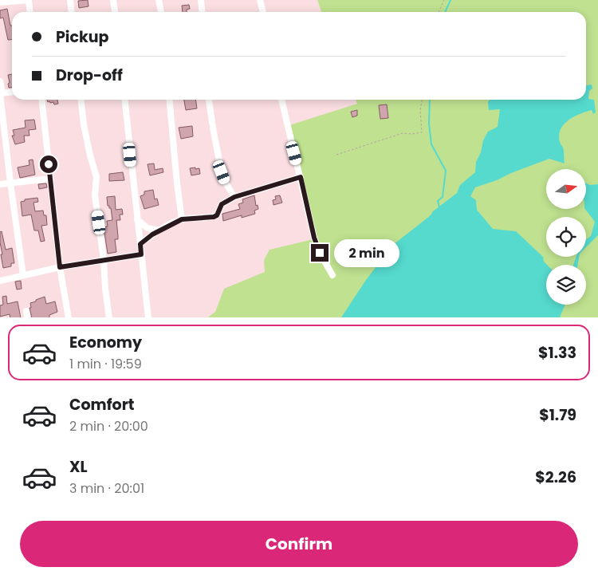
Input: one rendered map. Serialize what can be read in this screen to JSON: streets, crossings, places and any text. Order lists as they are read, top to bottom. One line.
{"north":"right","page":{"banner":["Pickup","Drop-off"],"bubble":"2 min","list":[{"name":"Economy","note":"1 min · 19:59","value":"$1.33"},{"name":"Comfort","note":"2 min · 20:00","value":"$1.79"},{"name":"XL","note":"3 min · 20:01","value":"$2.26"}],"buttons":"Confirm"}}
